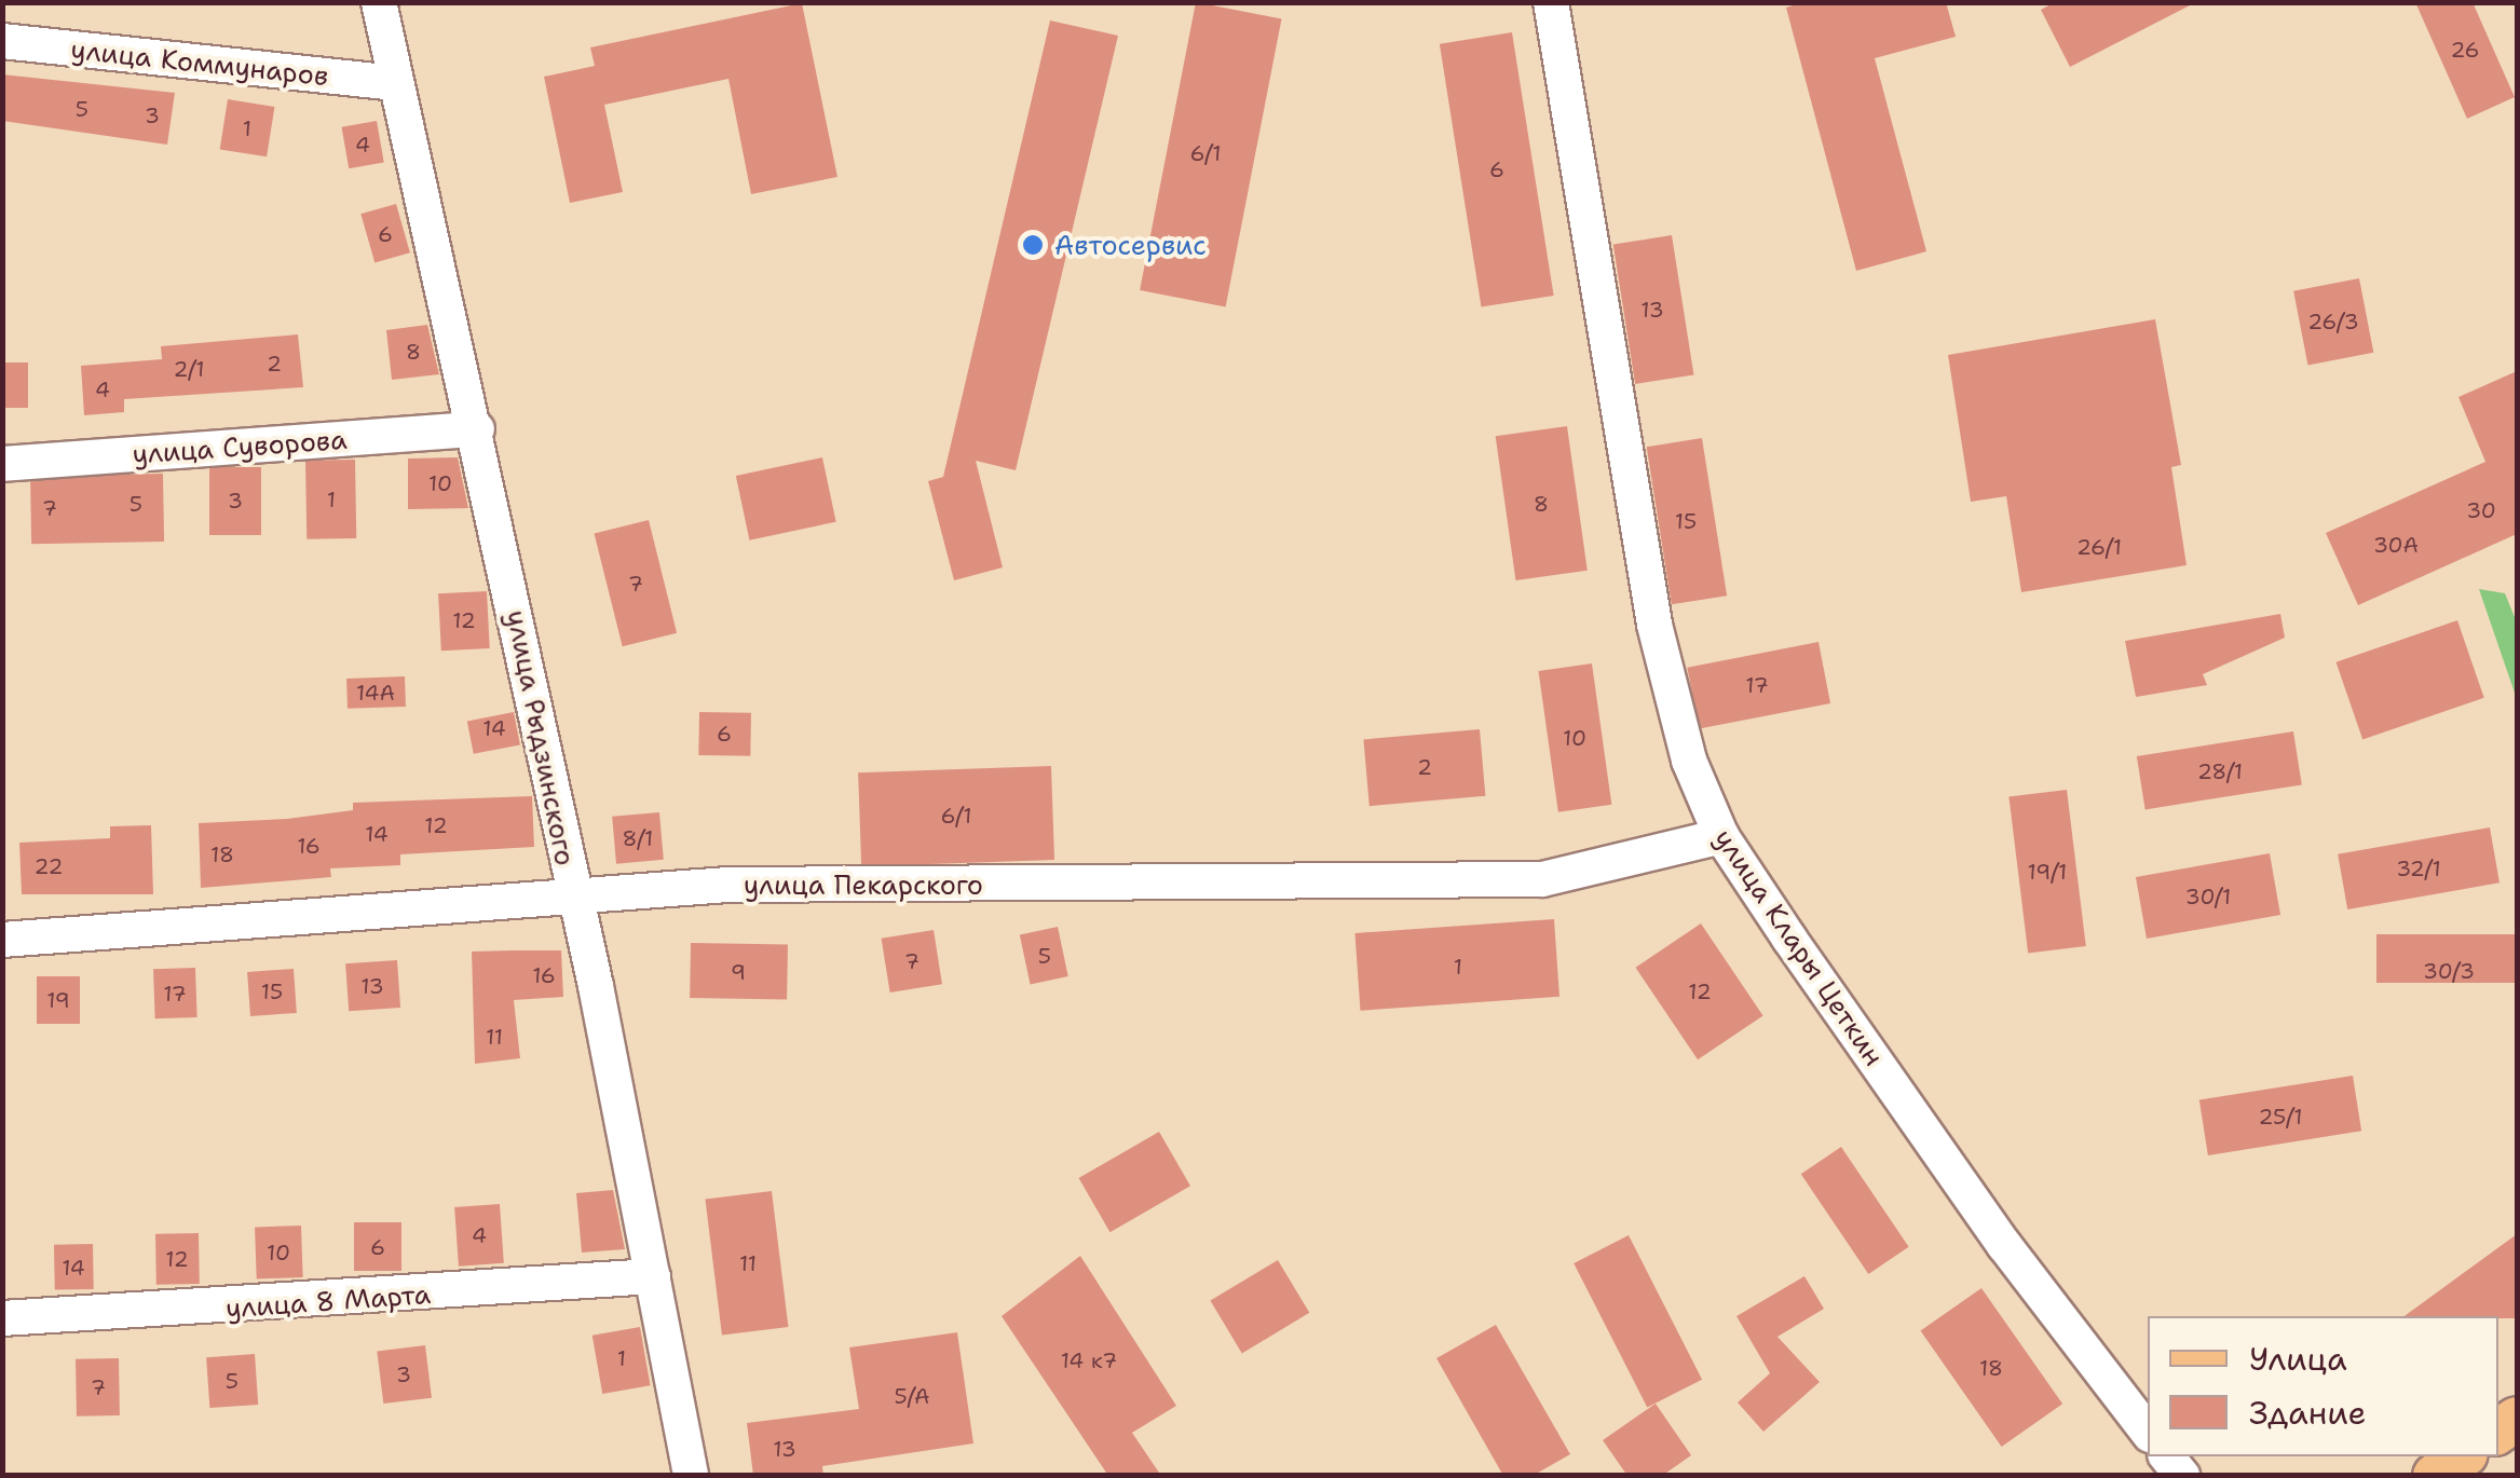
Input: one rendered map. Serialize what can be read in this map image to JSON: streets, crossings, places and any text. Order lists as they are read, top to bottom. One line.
{"streets":{"street":["улица Коммунаров","улица Суворова","улица Рыдзинского","улица Пекарского","улица Клары Цеткин","улица 8 Марта"]},"crossings":[["улица Коммунаров","улица Рыдзинского"],["улица Суворова","улица Рыдзинского"],["улица Рыдзинского","улица Пекарского"],["улица Рыдзинского","улица 8 Марта"],["улица Пекарского","улица Клары Цеткин"]],"places":["Автосервис"],"house_numbers":["26","5","3","1","4","6/1","6","6","13","26/3","8","2","2/1","4","10","1","3","5","8","7","30","15","30А","26/1","7","12","17","14А","14","6","10","2","28/1","6/1","12","14","8/1","16","18","22","32/1","19/1","30/1","5","7","1","30/3","9","16","13","15","12","17","19","11","25/1","4","6","10","12","11","14","1","14 к7","18","3","5","7","5/А","13"],"legend":["Улица","Здание"]}
